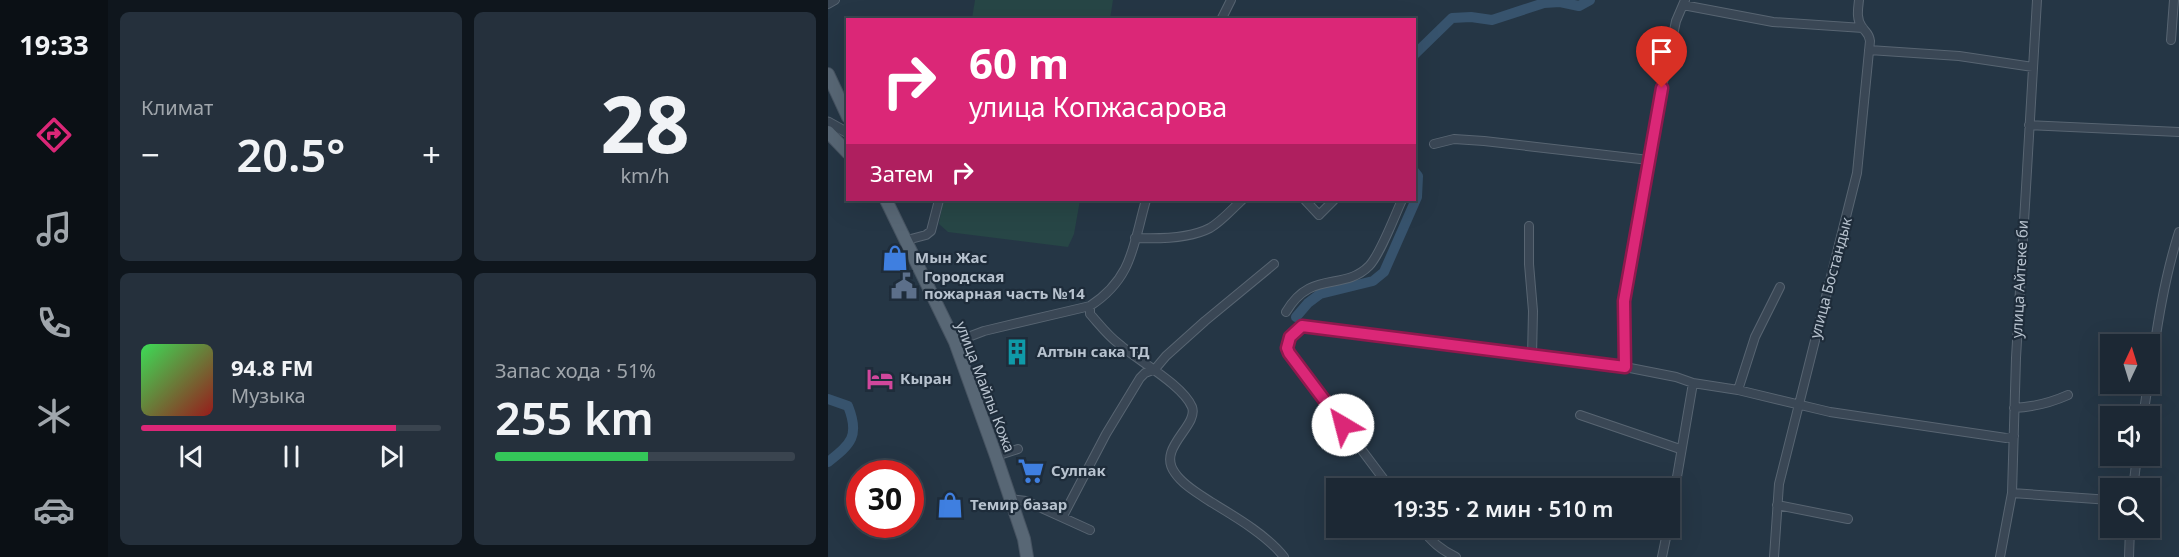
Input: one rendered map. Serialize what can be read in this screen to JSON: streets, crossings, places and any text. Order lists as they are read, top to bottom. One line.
{"streets":{"main road":["улица Майлы Кожа"],"street":["улица Бостандык","улица Айтеке би"]},"places":{"shop":["Мын Жас","Темир базар"],"public building":["Городская пожарная часть №14"],"building":["Алтын сака ТД"],"hotel":["Кыран"],"supermarket":["Сулпак"]},"north":"top","page":{"tabs":"19:33","tile":["Климат",["28","km/h"],["Запас хода · 51%","255 km"]],"turn":["60 m","улица Копжасарова"],"heat":["−","20.5°","+"],"then":"Затем","song":["94.8 FM","Музыка"],"limit":"30","trip":"19:35 · 2 мин · 510 m"}}
